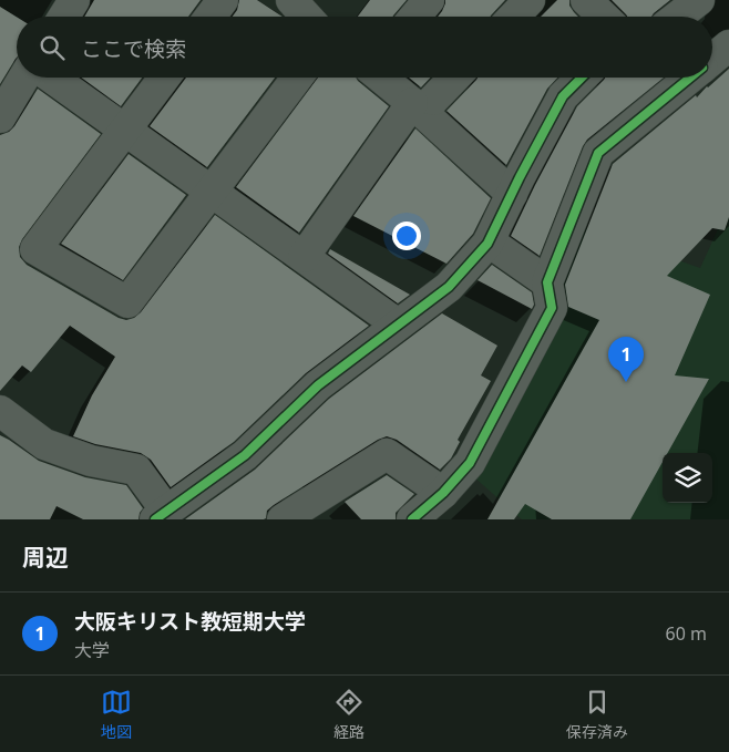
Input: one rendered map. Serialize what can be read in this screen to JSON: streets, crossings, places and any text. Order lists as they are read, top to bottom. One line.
{"page":{"search":"ここで検索","pins":"1","heading":"周辺","list":[{"mark":"1","name":"大阪キリスト教短期大学","note":"大学","value":"60 m"}],"nav":["地図","経路","保存済み"]}}
